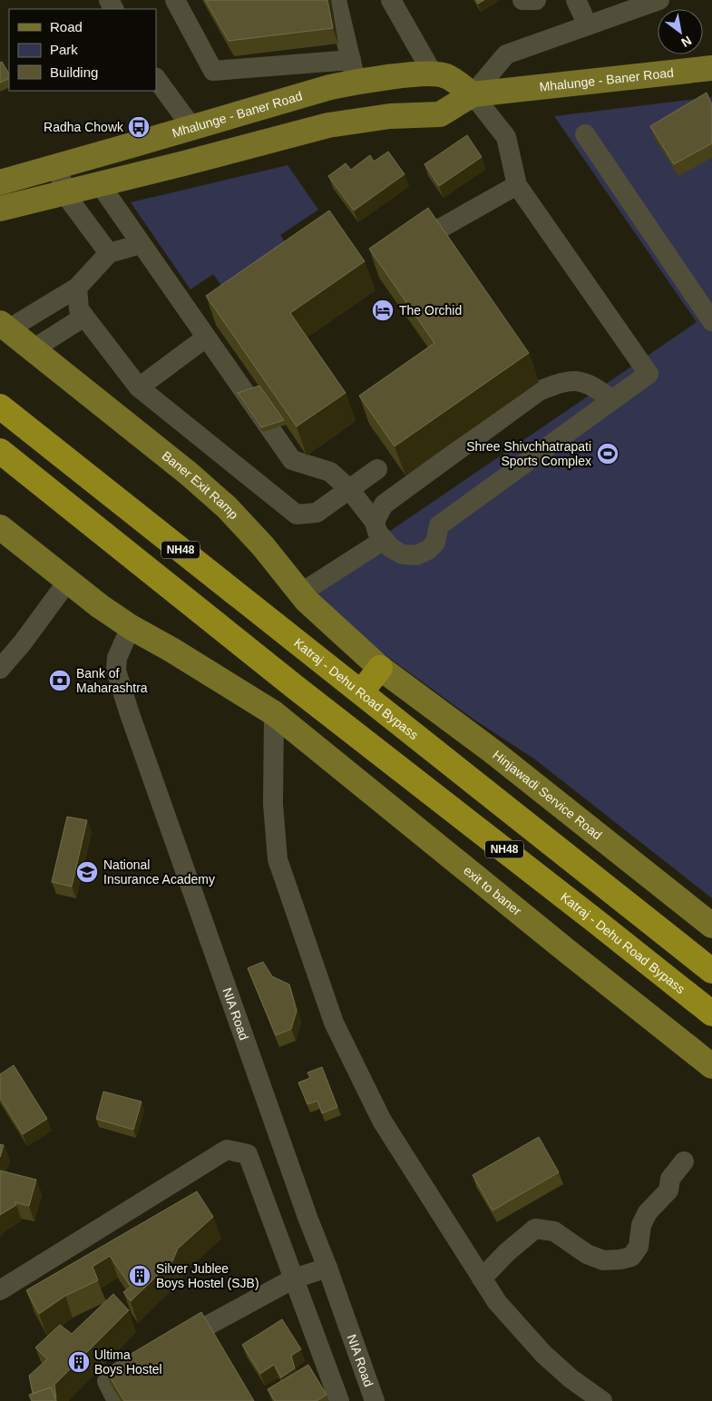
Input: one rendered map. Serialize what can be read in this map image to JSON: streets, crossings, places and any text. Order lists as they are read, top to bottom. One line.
{"streets":{"highway":["NH48","Katraj - Dehu Road Bypass"],"main road":["Mhalunge - Baner Road","Baner Exit Ramp","Hinjawadi Service Road","exit to baner"],"street":["NIA Road"]},"crossings":[["Baner Exit Ramp","Hinjawadi Service Road"]],"places":{"bus stop":["Radha Chowk"],"hotel":["The Orchid"],"sports":["Shree Shivchhatrapati Sports Complex"],"bank":["Bank of Maharashtra"],"school or university":["National Insurance Academy"],"building":["Silver Jublee Boys Hostel (SJB)","Ultima Boys Hostel"]},"legend":["Road","Park","Building"],"north":"bottom right"}
